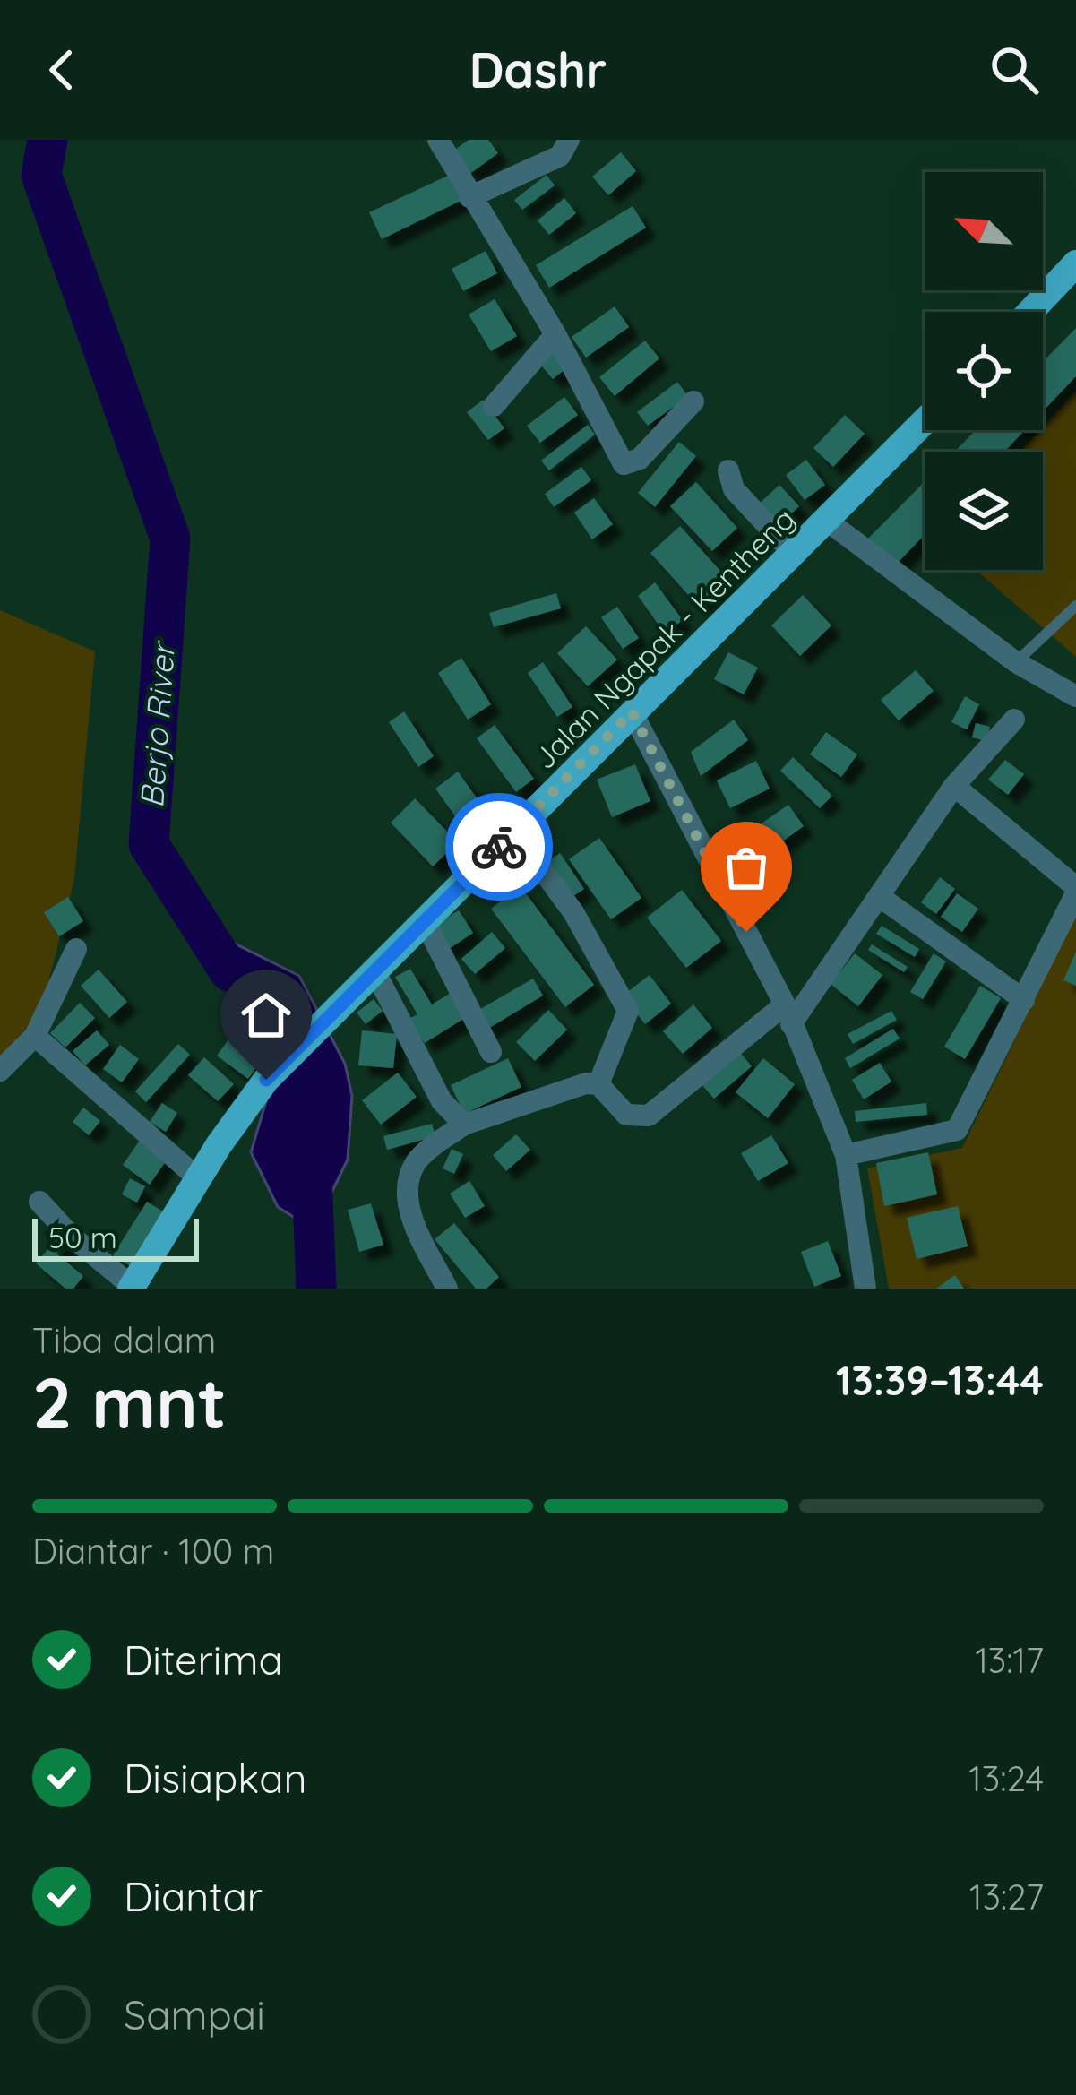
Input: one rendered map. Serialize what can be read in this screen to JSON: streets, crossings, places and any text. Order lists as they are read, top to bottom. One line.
{"streets":{"main road":["Jalan Ngapak - Kentheng"]},"water":["Berjo River"],"scale_bar":"50 m","north":"top left","page":{"header":"Dashr","scale":"50 m","heading":["2 mnt","Tiba dalam","13:39–13:44"],"bar":"Diantar · 100 m","list":[["Diterima","13:17"],["Disiapkan","13:24"],["Diantar","13:27"],"Sampai"]}}
